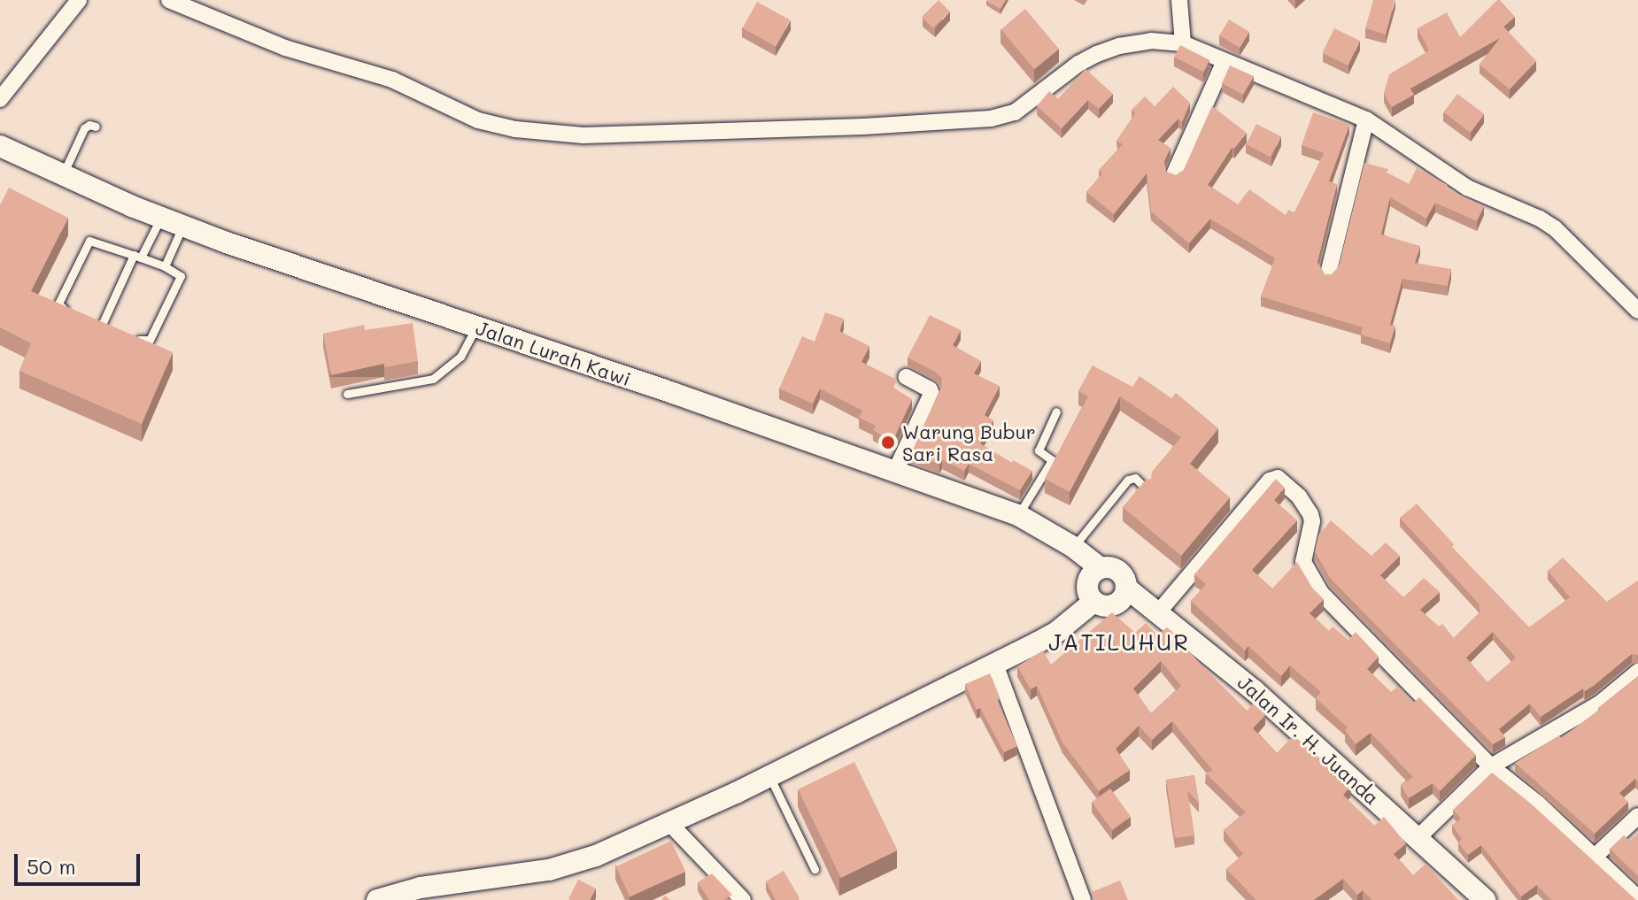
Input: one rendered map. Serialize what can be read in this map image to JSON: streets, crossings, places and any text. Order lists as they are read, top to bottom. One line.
{"streets":{"street":["Jalan Lurah Kawi","Jalan Ir. H. Juanda"]},"crossings":[["Jalan Lurah Kawi","Jalan Ir. H. Juanda"]],"districts":["JATILUHUR"],"places":["Warung Bubur Sari Rasa"],"scale_bar":"50 m"}
